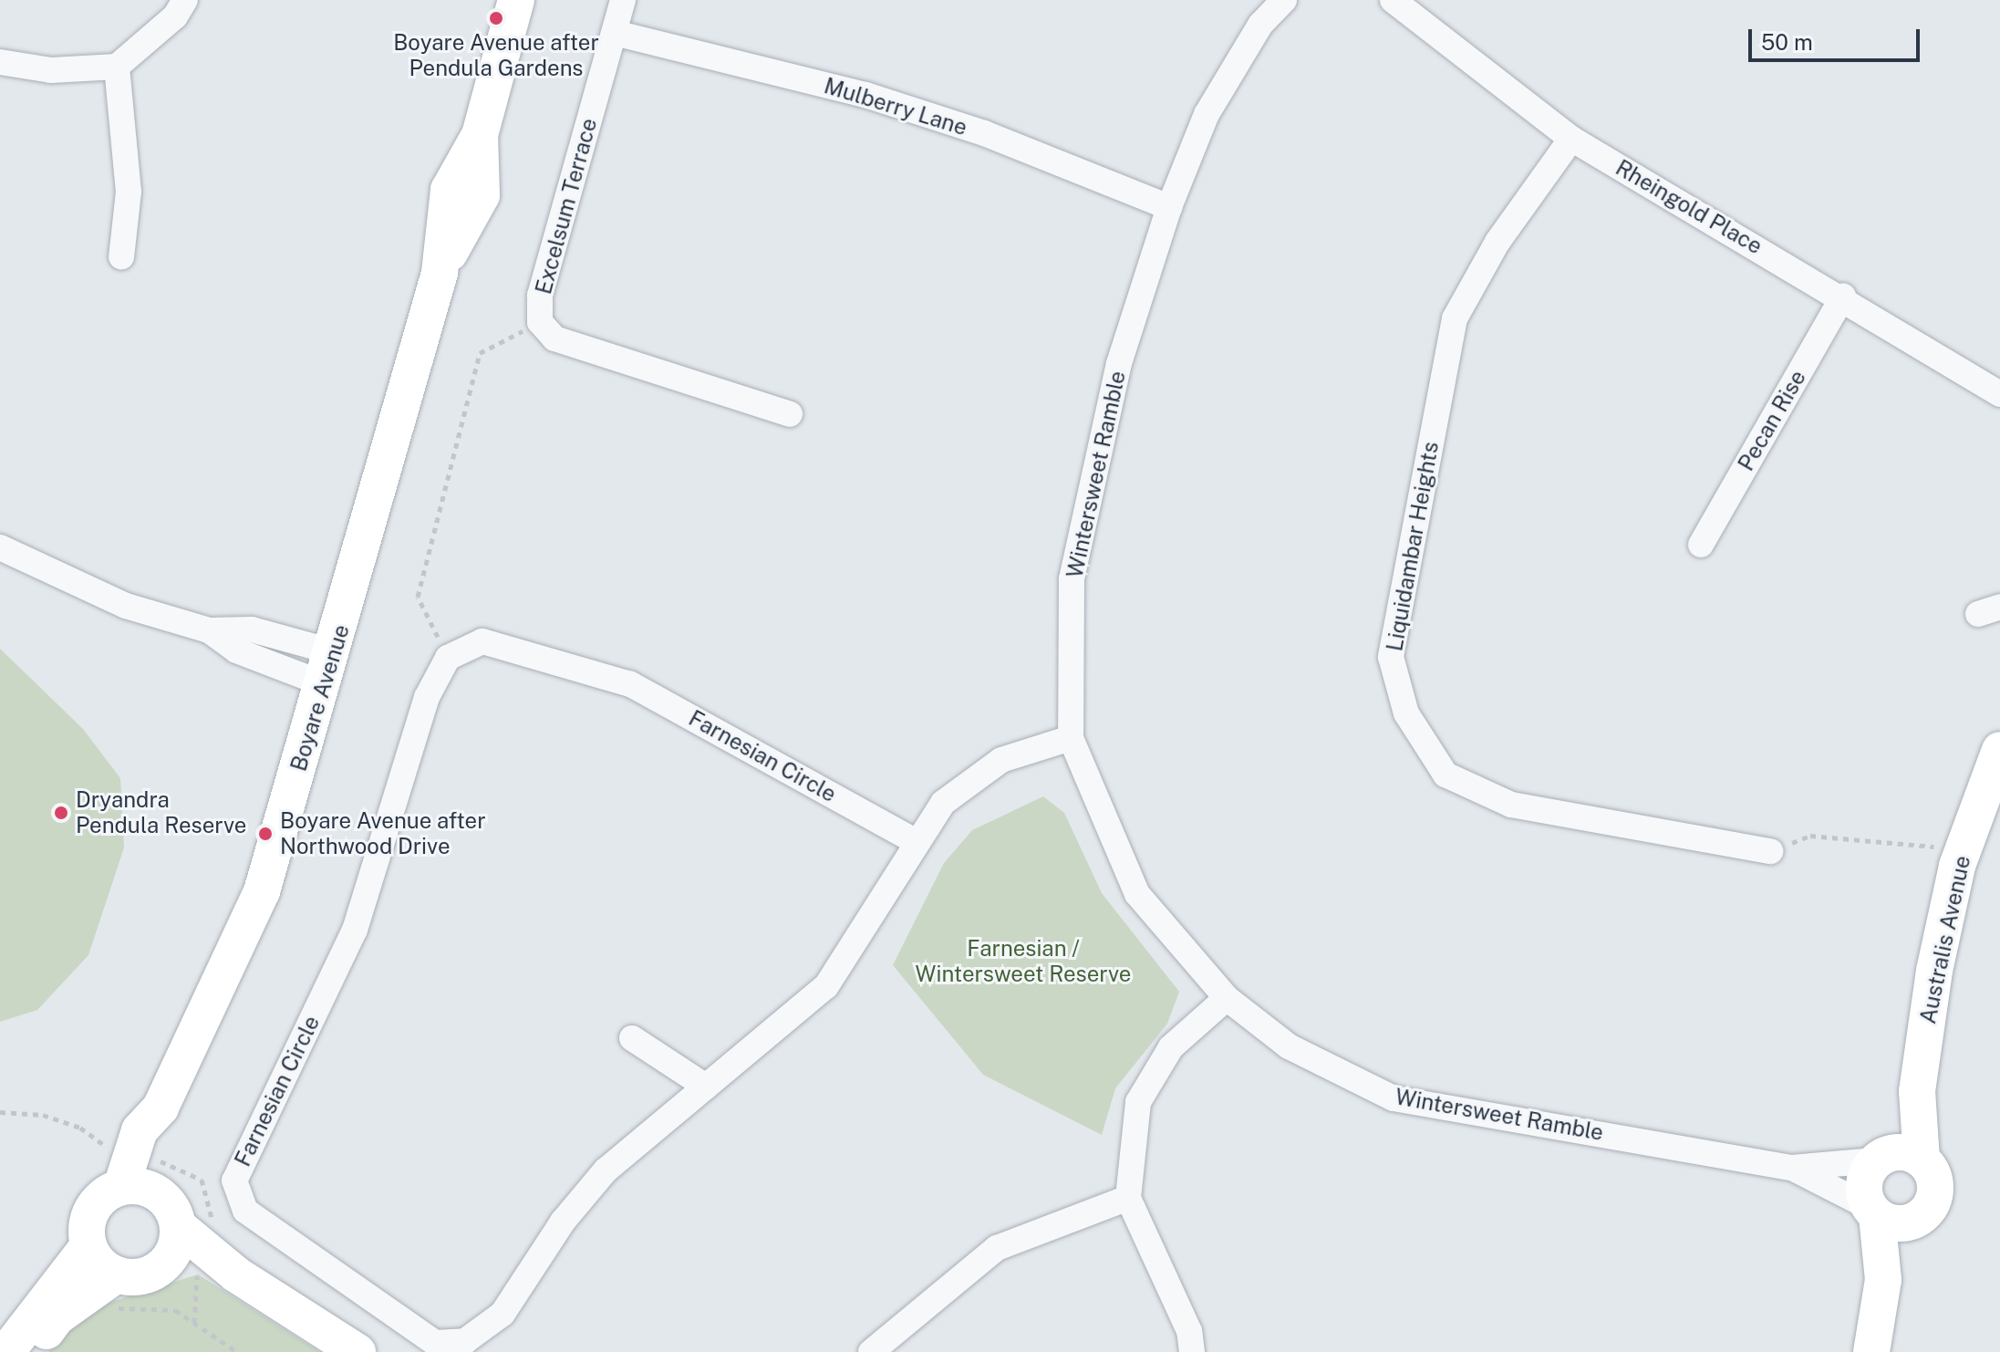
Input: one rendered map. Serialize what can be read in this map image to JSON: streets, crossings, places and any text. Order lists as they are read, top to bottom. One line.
{"streets":{"street":["Mulberry Lane","Excelsum Terrace","Rheingold Place","Pecan Rise","Wintersweet Ramble","Liquidambar Heights","Boyare Avenue","Farnesian Circle","Australis Avenue"]},"crossings":[["Mulberry Lane","Excelsum Terrace"],["Mulberry Lane","Wintersweet Ramble"],["Rheingold Place","Pecan Rise"],["Rheingold Place","Liquidambar Heights"],["Wintersweet Ramble","Farnesian Circle"],["Wintersweet Ramble","Australis Avenue"]],"parks":["Farnesian / Wintersweet Reserve"],"places":["Boyare Avenue after Pendula Gardens","Dryandra Pendula Reserve","Boyare Avenue after Northwood Drive"],"scale_bar":"50 m"}
